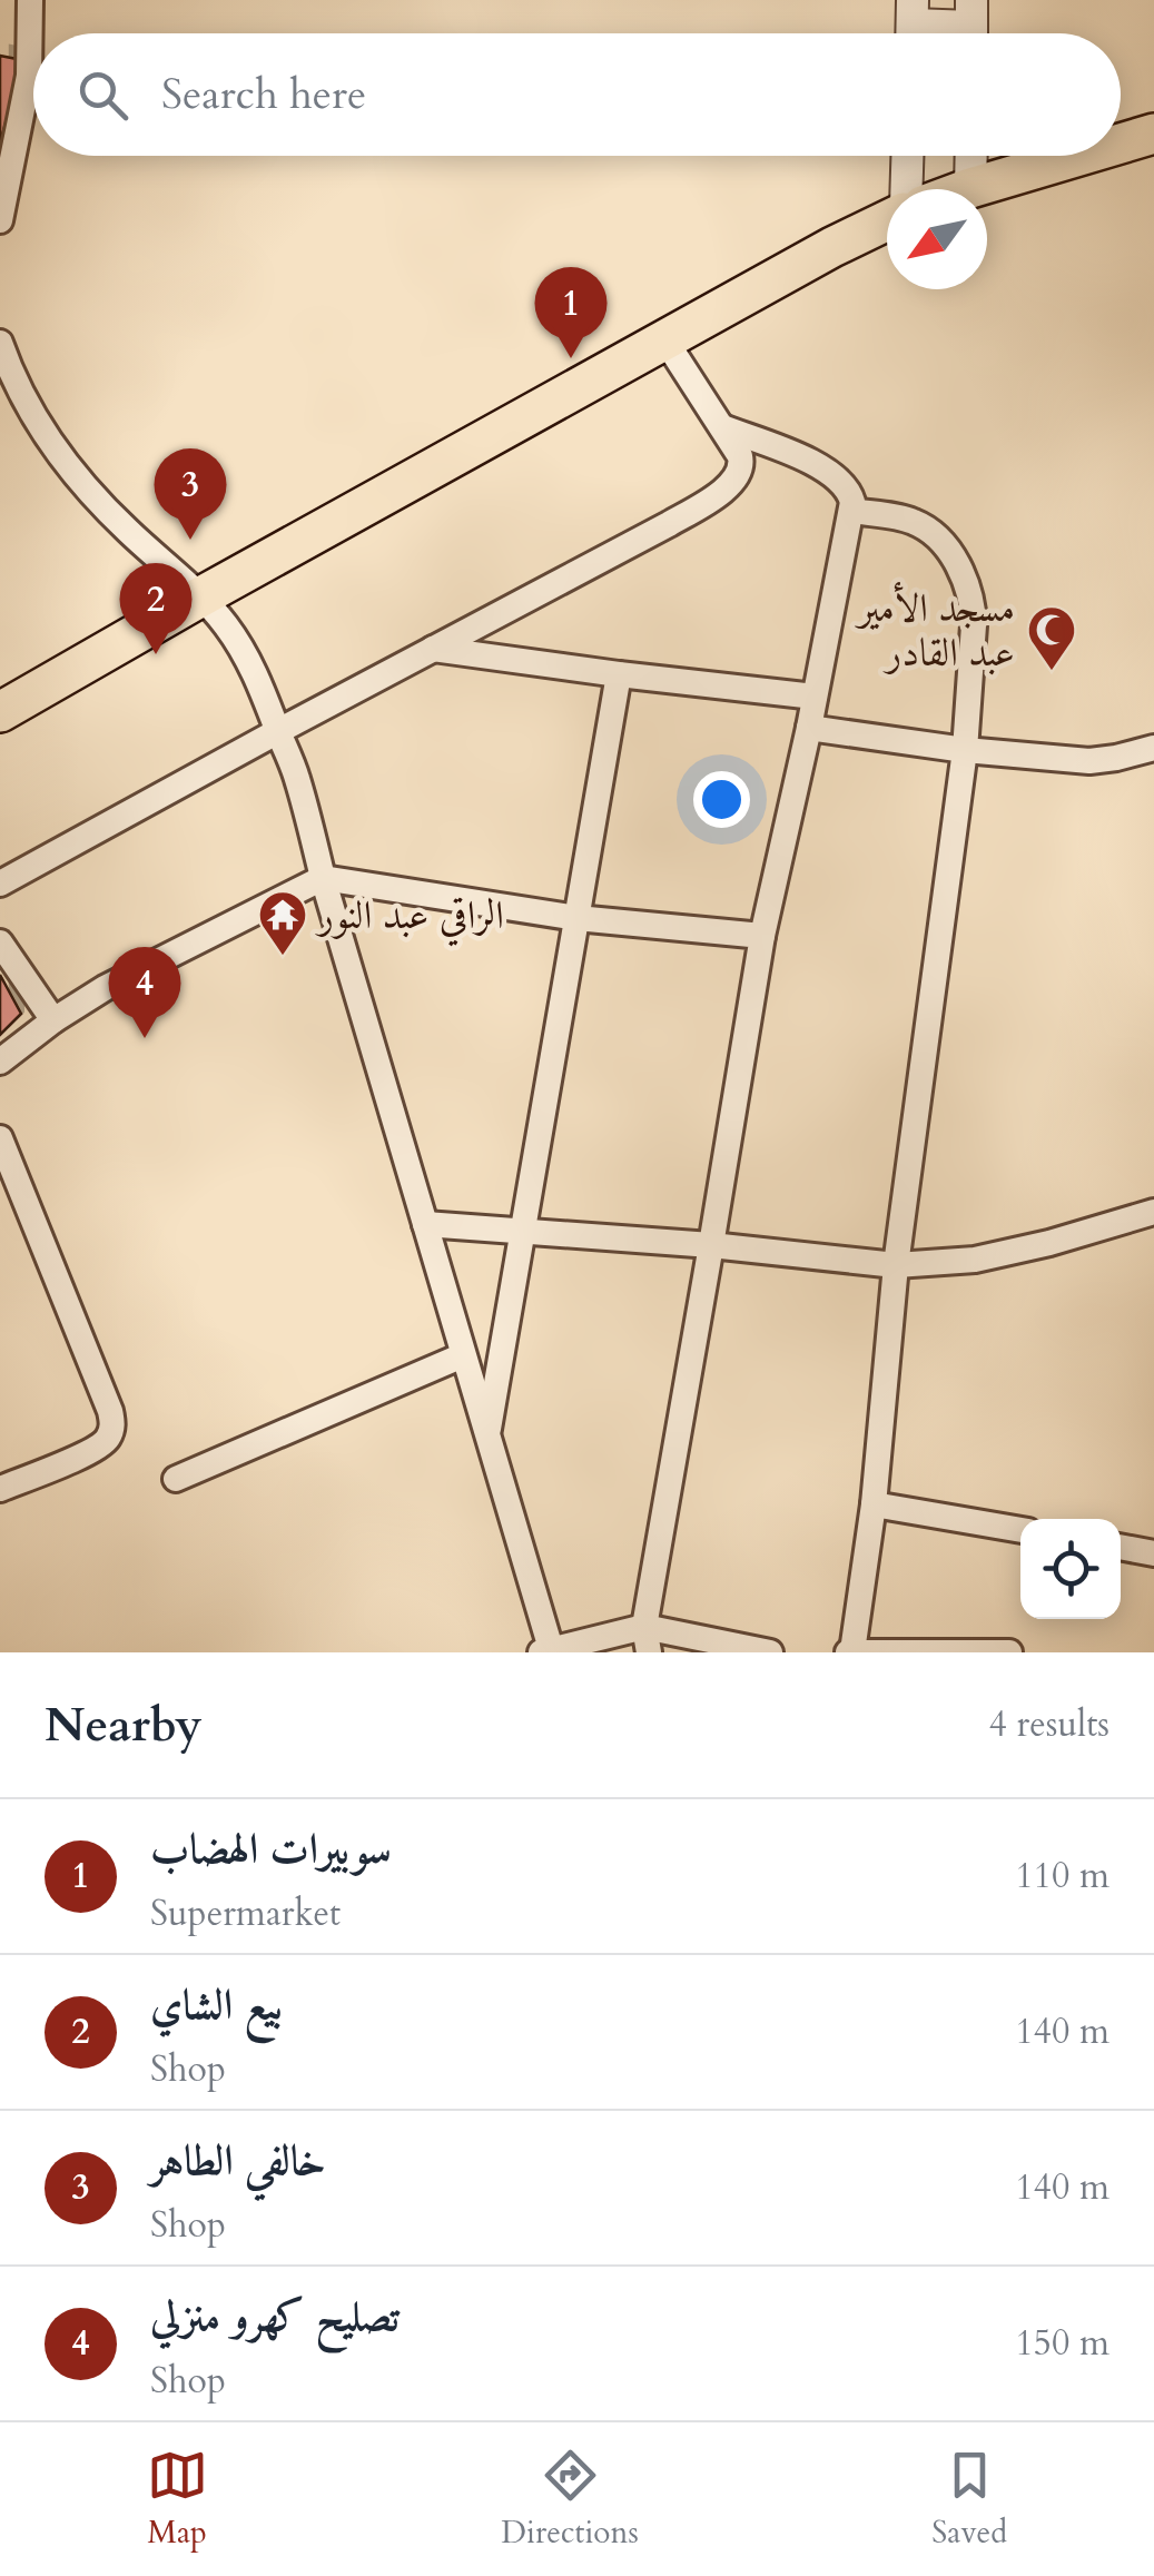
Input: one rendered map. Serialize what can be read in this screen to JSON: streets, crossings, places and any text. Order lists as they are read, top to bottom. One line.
{"places":{"mosque":["مسجد الأمير عبد القادر"],"temple":["الراقي عبد النور"]},"north":"bottom left","page":{"search":"Search here","pins":["1","3","2","4"],"heading":["Nearby","4 results"],"list":[{"mark":"1","name":"سوبيرات الهضاب","note":"Supermarket","value":"110 m"},{"mark":"2","name":"بيع الشاي","note":"Shop","value":"140 m"},{"mark":"3","name":"خالفي الطاهر","note":"Shop","value":"140 m"},{"mark":"4","name":"تصليح كهرو منزلي","note":"Shop","value":"150 m"}],"nav":["Map","Directions","Saved"]}}
